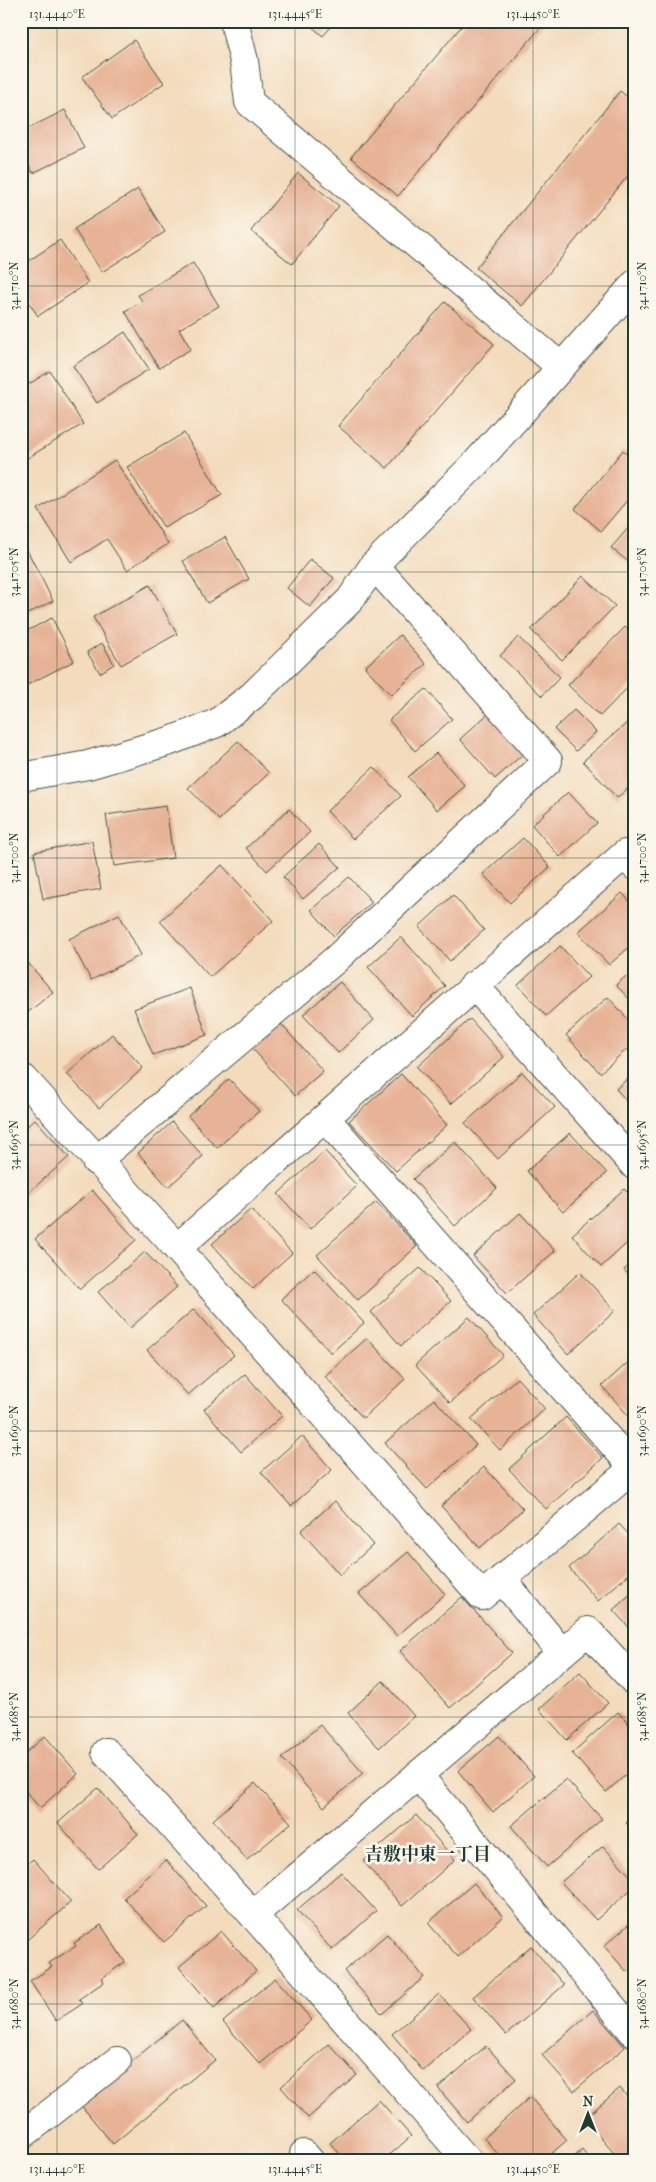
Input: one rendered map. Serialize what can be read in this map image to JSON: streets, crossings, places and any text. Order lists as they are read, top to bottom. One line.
{"districts":["吉敷中東一丁目"],"north":"top","coordinates":["131.4440°E","131.4445°E","131.4450°E","34.1710°N","34.1705°N","34.1700°N","34.1695°N","34.1690°N","34.1685°N","34.1680°N"]}
